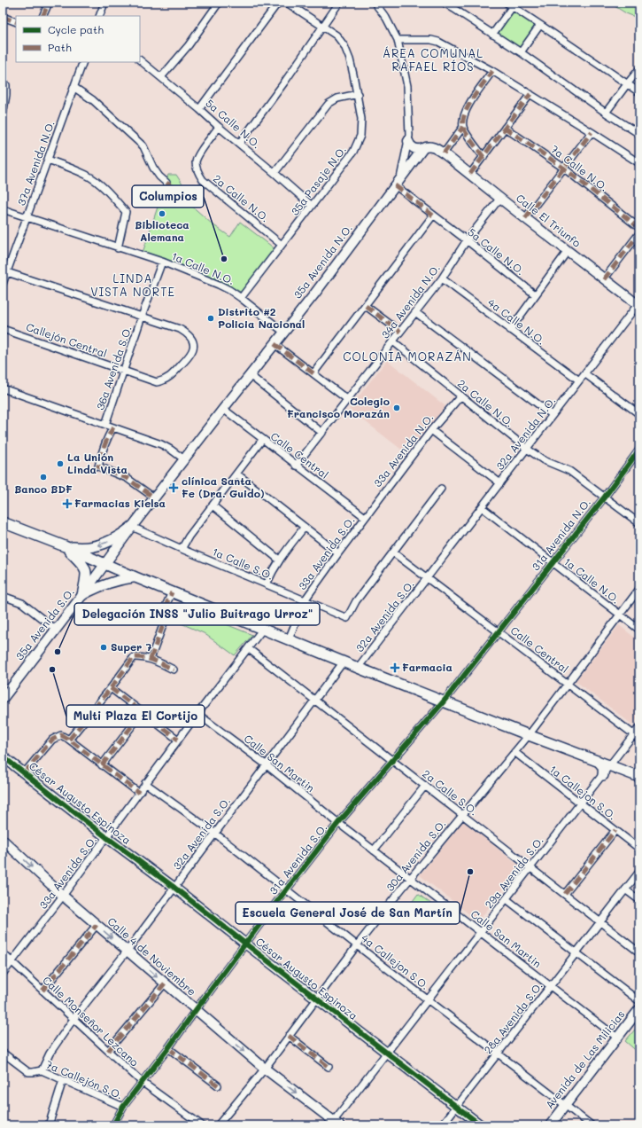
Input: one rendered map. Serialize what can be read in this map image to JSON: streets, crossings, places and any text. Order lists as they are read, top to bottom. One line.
{"streets":{"main road":["Calle El Triunfo","35a Avenida N.O.","35a Avenida S.O.","César Augusto Espinoza","Calle 4 de Noviembre","Avenida de Las Milicias"],"street":["5a Calle N.O.","37a Avenida N.O.","7a Calle N.O.","35a Pasaje N.O.","2a Calle N.O.","1a Calle N.O.","34a Avenida N.O.","4a Calle N.O.","Callejón Central","36a Avenida S.O.","32a Avenida N.O.","33a Avenida N.O.","Calle Central","31a Avenida N.O.","33a Avenida S.O.","1a Calle S.O.","32a Avenida S.O.","Calle San Martin","2a Calle S.O.","1a Callejon S.O.","30a Avenida S.O.","31a Avenida S.O.","29a Avenida S.O.","4a Callejon S.O.","28a Avenida S.O.","Calle Monseñor Lezcano","7a Callejón S.O."]},"crossings":[["5a Calle N.O.","35a Pasaje N.O."],["5a Calle N.O.","2a Calle N.O."],["5a Calle N.O.","35a Avenida N.O."],["5a Calle N.O.","34a Avenida N.O."],["37a Avenida N.O.","1a Calle N.O."],["35a Pasaje N.O.","2a Calle N.O."],["35a Pasaje N.O.","1a Calle N.O."],["2a Calle N.O.","34a Avenida N.O."],["2a Calle N.O.","32a Avenida N.O."],["2a Calle N.O.","33a Avenida N.O."],["2a Calle N.O.","31a Avenida N.O."],["Calle El Triunfo","35a Avenida N.O."],["Calle El Triunfo","34a Avenida N.O."],["Calle El Triunfo","32a Avenida N.O."],["35a Avenida N.O.","1a Calle N.O."],["35a Avenida N.O.","Calle Central"],["1a Calle N.O.","36a Avenida S.O."],["1a Calle N.O.","32a Avenida N.O."],["1a Calle N.O.","31a Avenida N.O."],["1a Calle N.O.","30a Avenida S.O."],["34a Avenida N.O.","4a Calle N.O."],["34a Avenida N.O.","Calle Central"],["4a Calle N.O.","32a Avenida N.O."],["Callejón Central","36a Avenida S.O."],["32a Avenida N.O.","Calle Central"],["32a Avenida N.O.","32a Avenida S.O."],["33a Avenida N.O.","Calle Central"],["33a Avenida N.O.","33a Avenida S.O."],["Calle Central","31a Avenida N.O."],["Calle Central","33a Avenida S.O."],["Calle Central","1a Calle S.O."],["Calle Central","32a Avenida S.O."],["Calle Central","30a Avenida S.O."],["Calle Central","31a Avenida S.O."],["Calle Central","29a Avenida S.O."],["31a Avenida N.O.","31a Avenida S.O."],["33a Avenida S.O.","1a Calle S.O."],["33a Avenida S.O.","Calle San Martin"],["33a Avenida S.O.","2a Calle S.O."],["33a Avenida S.O.","César Augusto Espinoza"],["33a Avenida S.O.","Calle 4 de Noviembre"],["33a Avenida S.O.","4a Callejon S.O."],["33a Avenida S.O.","Calle Monseñor Lezcano"],["32a Avenida S.O.","Calle San Martin"],["32a Avenida S.O.","2a Calle S.O."],["32a Avenida S.O.","César Augusto Espinoza"],["32a Avenida S.O.","Calle 4 de Noviembre"],["32a Avenida S.O.","4a Callejon S.O."],["32a Avenida S.O.","Calle Monseñor Lezcano"],["32a Avenida S.O.","7a Callejón S.O."],["Calle San Martin","30a Avenida S.O."],["Calle San Martin","31a Avenida S.O."],["Calle San Martin","29a Avenida S.O."],["Calle San Martin","28a Avenida S.O."],["Calle San Martin","Avenida de Las Milicias"],["2a Calle S.O.","30a Avenida S.O."],["2a Calle S.O.","31a Avenida S.O."],["2a Calle S.O.","29a Avenida S.O."],["2a Calle S.O.","28a Avenida S.O."],["1a Callejon S.O.","30a Avenida S.O."],["1a Callejon S.O.","29a Avenida S.O."],["César Augusto Espinoza","30a Avenida S.O."],["César Augusto Espinoza","31a Avenida S.O."],["César Augusto Espinoza","29a Avenida S.O."],["César Augusto Espinoza","28a Avenida S.O."],["30a Avenida S.O.","Calle 4 de Noviembre"],["30a Avenida S.O.","4a Callejon S.O."],["31a Avenida S.O.","Calle 4 de Noviembre"],["31a Avenida S.O.","4a Callejon S.O."],["31a Avenida S.O.","Calle Monseñor Lezcano"],["31a Avenida S.O.","7a Callejón S.O."],["29a Avenida S.O.","Calle 4 de Noviembre"],["29a Avenida S.O.","4a Callejon S.O."],["4a Callejon S.O.","28a Avenida S.O."],["4a Callejon S.O.","Avenida de Las Milicias"]],"one_way":["Calle 4 de Noviembre"],"districts":["ÁREA COMUNAL RAFAEL RÍOS","LINDA VISTA NORTE","COLONIA MORAZÁN"],"places":{"other":["Biblioteca Alemana","Columpios","Distrito #2 Policia Nacional","Colegio Francisco Morazán","La Unión Linda Vista","Banco BDF","Super 7","Delegación INSS \"Julio Buitrago Urroz\"","Multi Plaza El Cortijo","Escuela General José de San Martín"],"health":["clínica Santa Fe (Dra. Guido)","Farmacias Kielsa","Farmacia"]},"legend":["Cycle path","Path"]}
